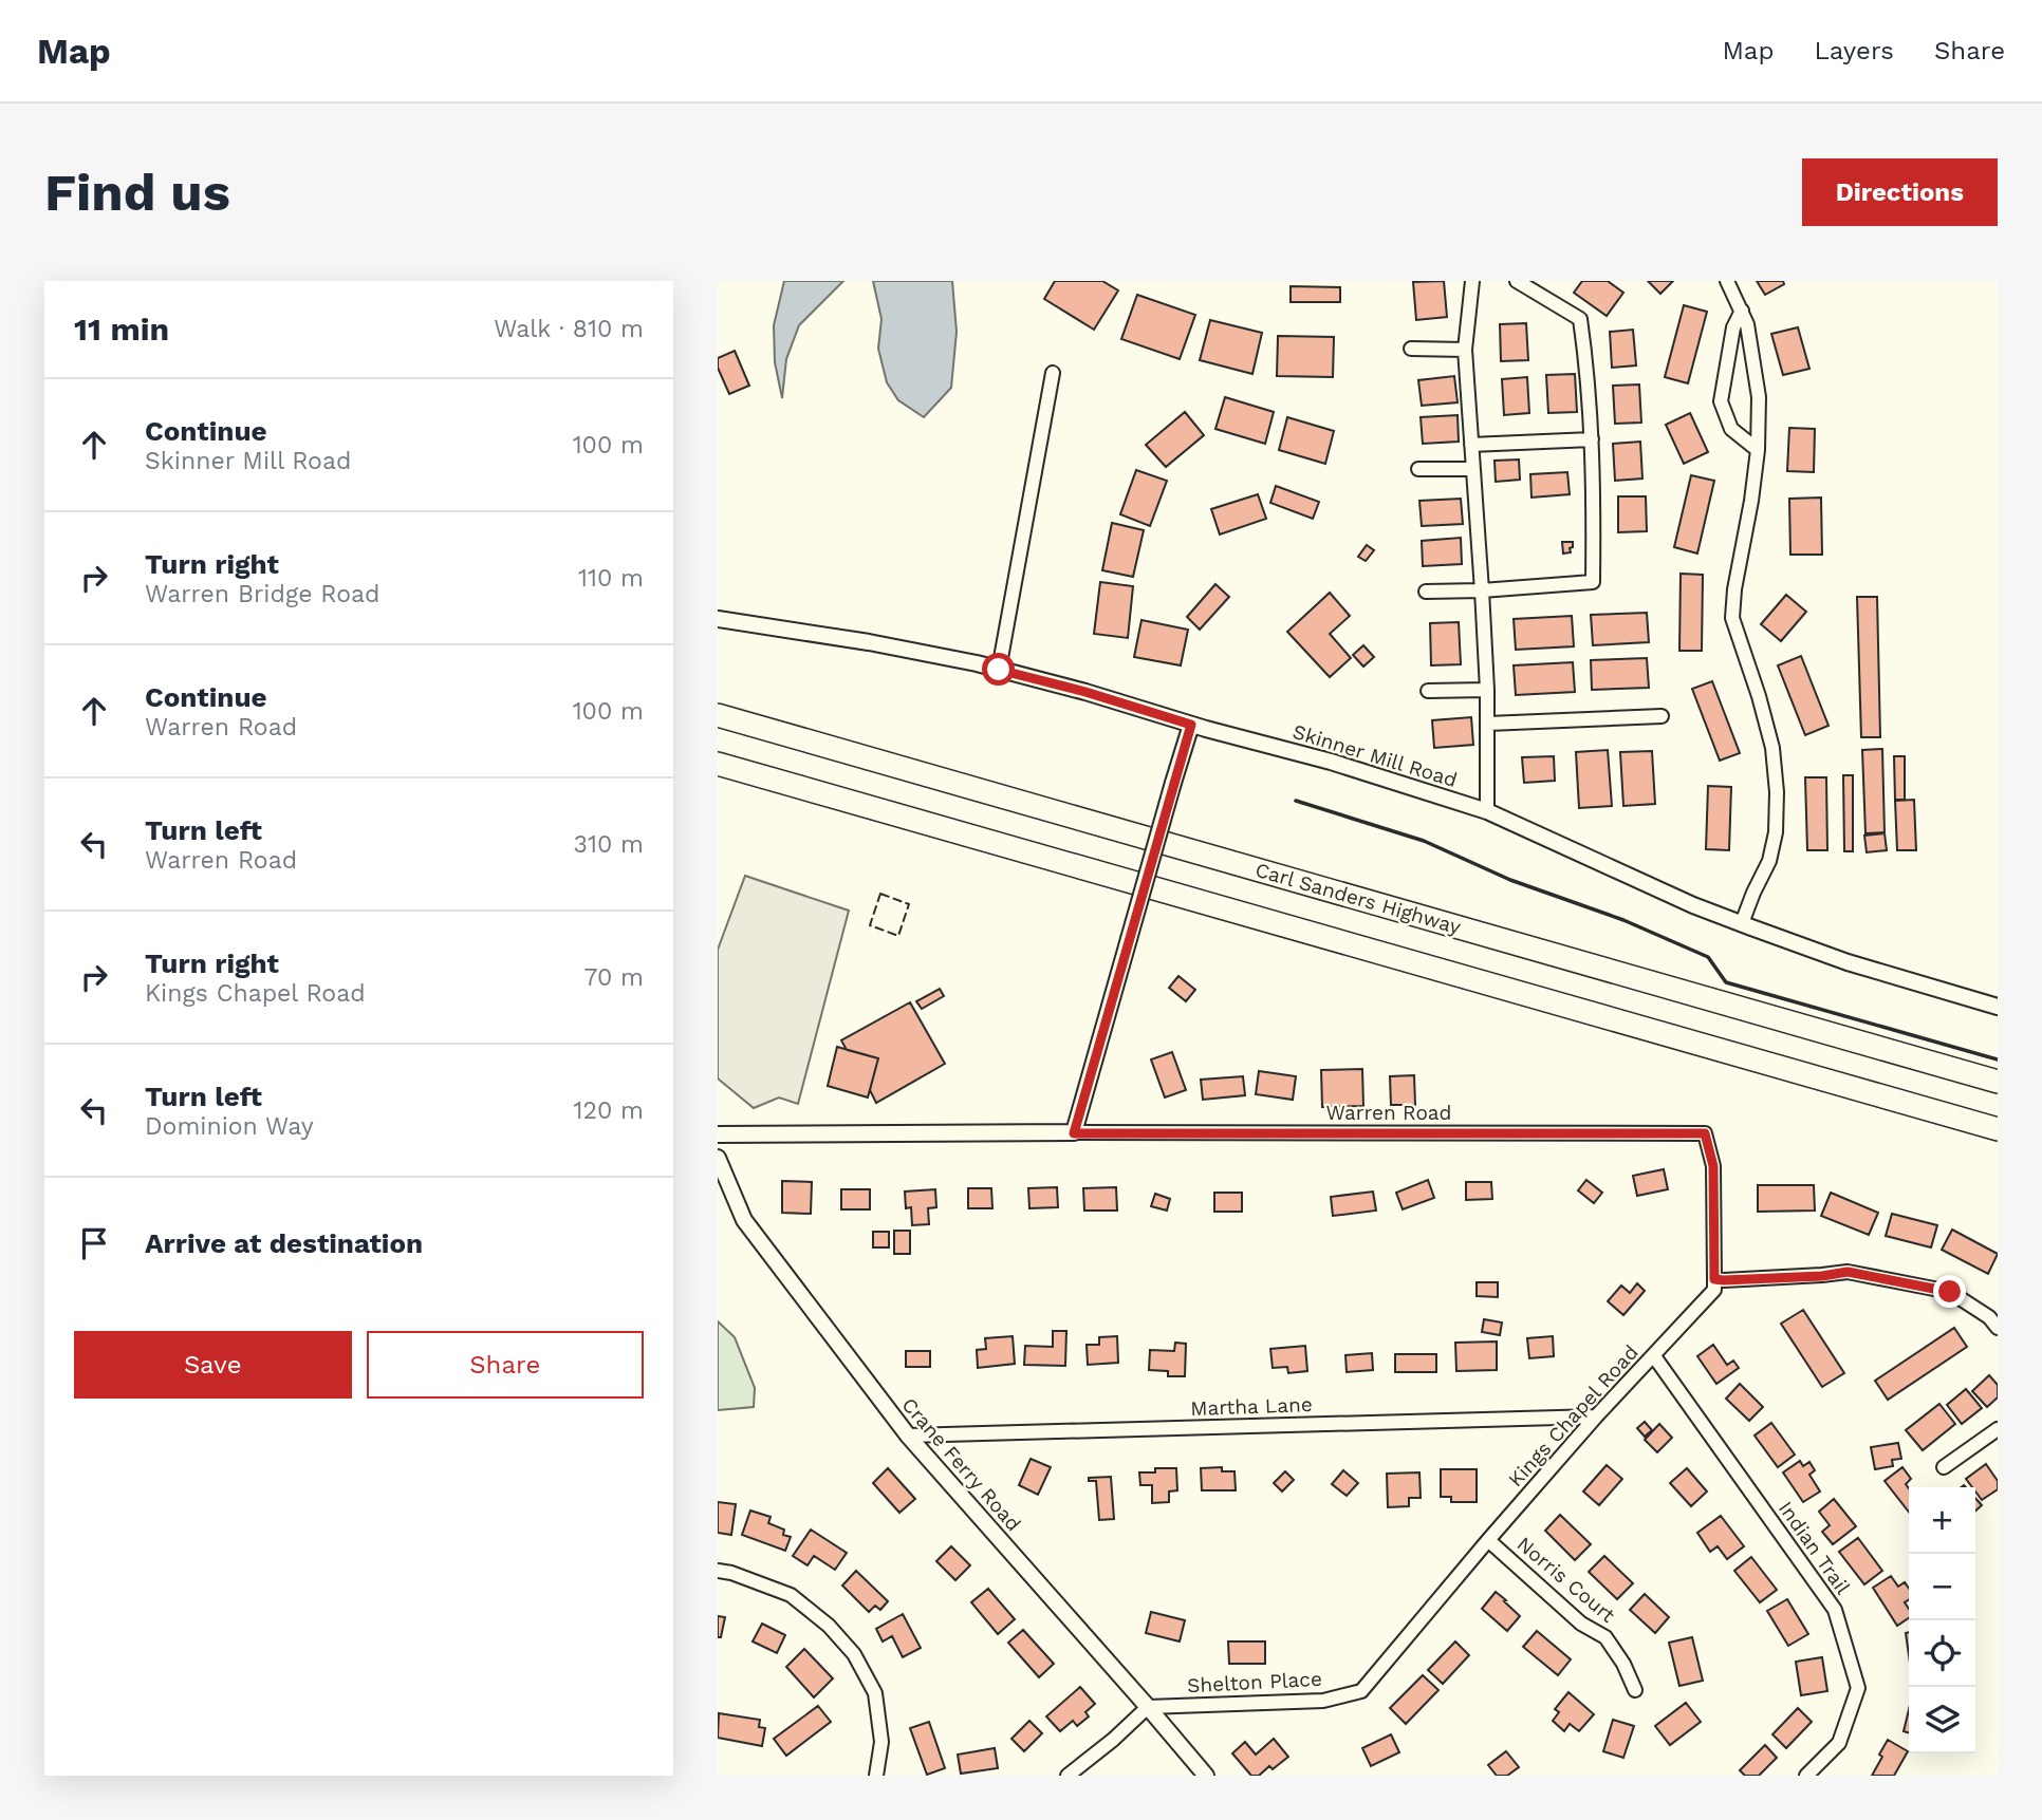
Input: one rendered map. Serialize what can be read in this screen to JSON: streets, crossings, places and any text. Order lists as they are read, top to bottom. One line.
{"streets":{"highway":["Carl Sanders Highway"],"street":["Skinner Mill Road","Warren Road","Martha Lane","Kings Chapel Road","Crane Ferry Road","Indian Trail","Norris Court","Shelton Place"]},"crossings":[["Warren Road","Kings Chapel Road"],["Martha Lane","Kings Chapel Road"],["Martha Lane","Crane Ferry Road"],["Kings Chapel Road","Indian Trail"],["Kings Chapel Road","Norris Court"],["Kings Chapel Road","Shelton Place"],["Crane Ferry Road","Shelton Place"]],"page":{"header":"Map","nav":["Map","Layers","Share"],"buttons":["Directions",["Save","Share"]],"title":"Find us","heading":["11 min","Walk · 810 m"],"list":[["Continue","Skinner Mill Road","100 m"],["Turn right","Warren Bridge Road","110 m"],["Continue","Warren Road","100 m"],["Turn left","Warren Road","310 m"],["Turn right","Kings Chapel Road","70 m"],["Turn left","Dominion Way","120 m"],"Arrive at destination"],"map_buttons":["+","−"]}}
